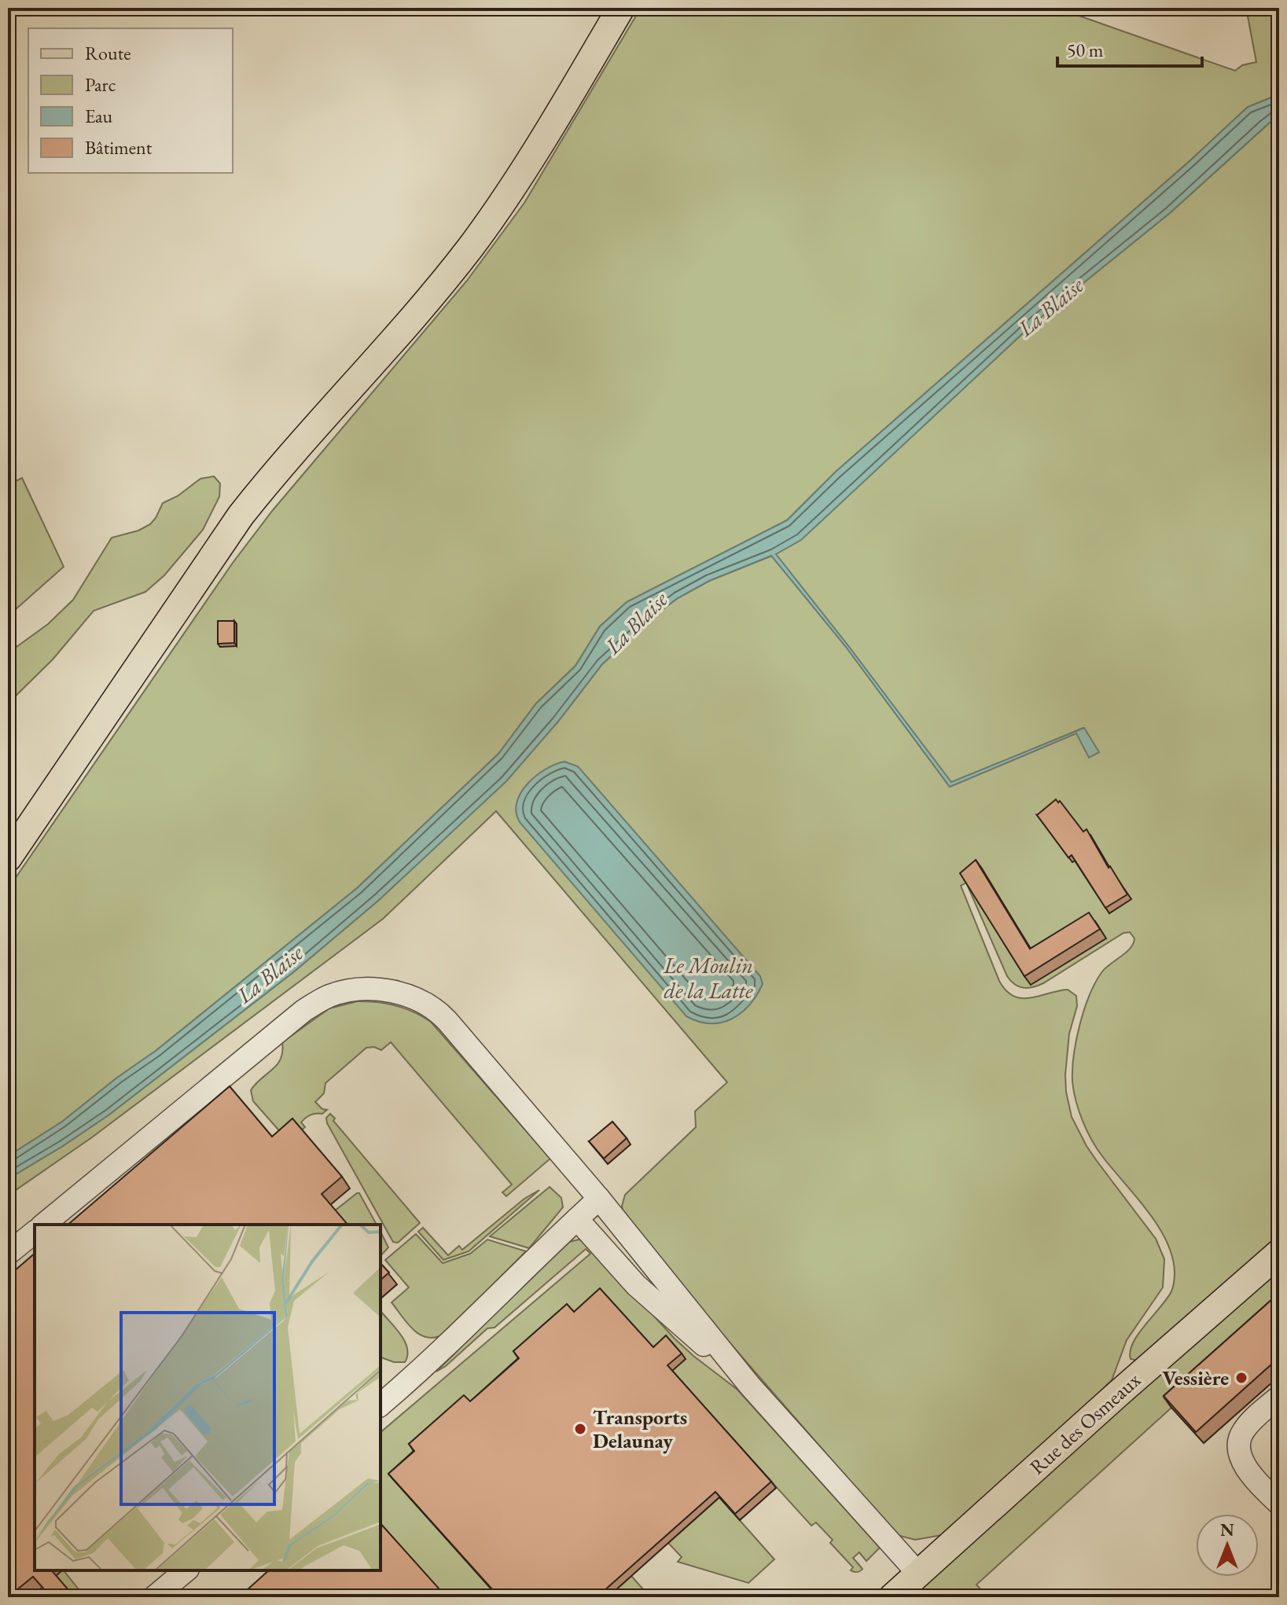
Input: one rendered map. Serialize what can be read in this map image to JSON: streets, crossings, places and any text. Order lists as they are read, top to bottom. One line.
{"streets":{"main road":["Rue des Osmeaux"]},"water":["La Blaise","Le Moulin de la Latte"],"places":["Vessière","Transports Delaunay"],"legend":["Route","Parc","Eau","Bâtiment"],"scale_bar":"50 m","north":"top"}
